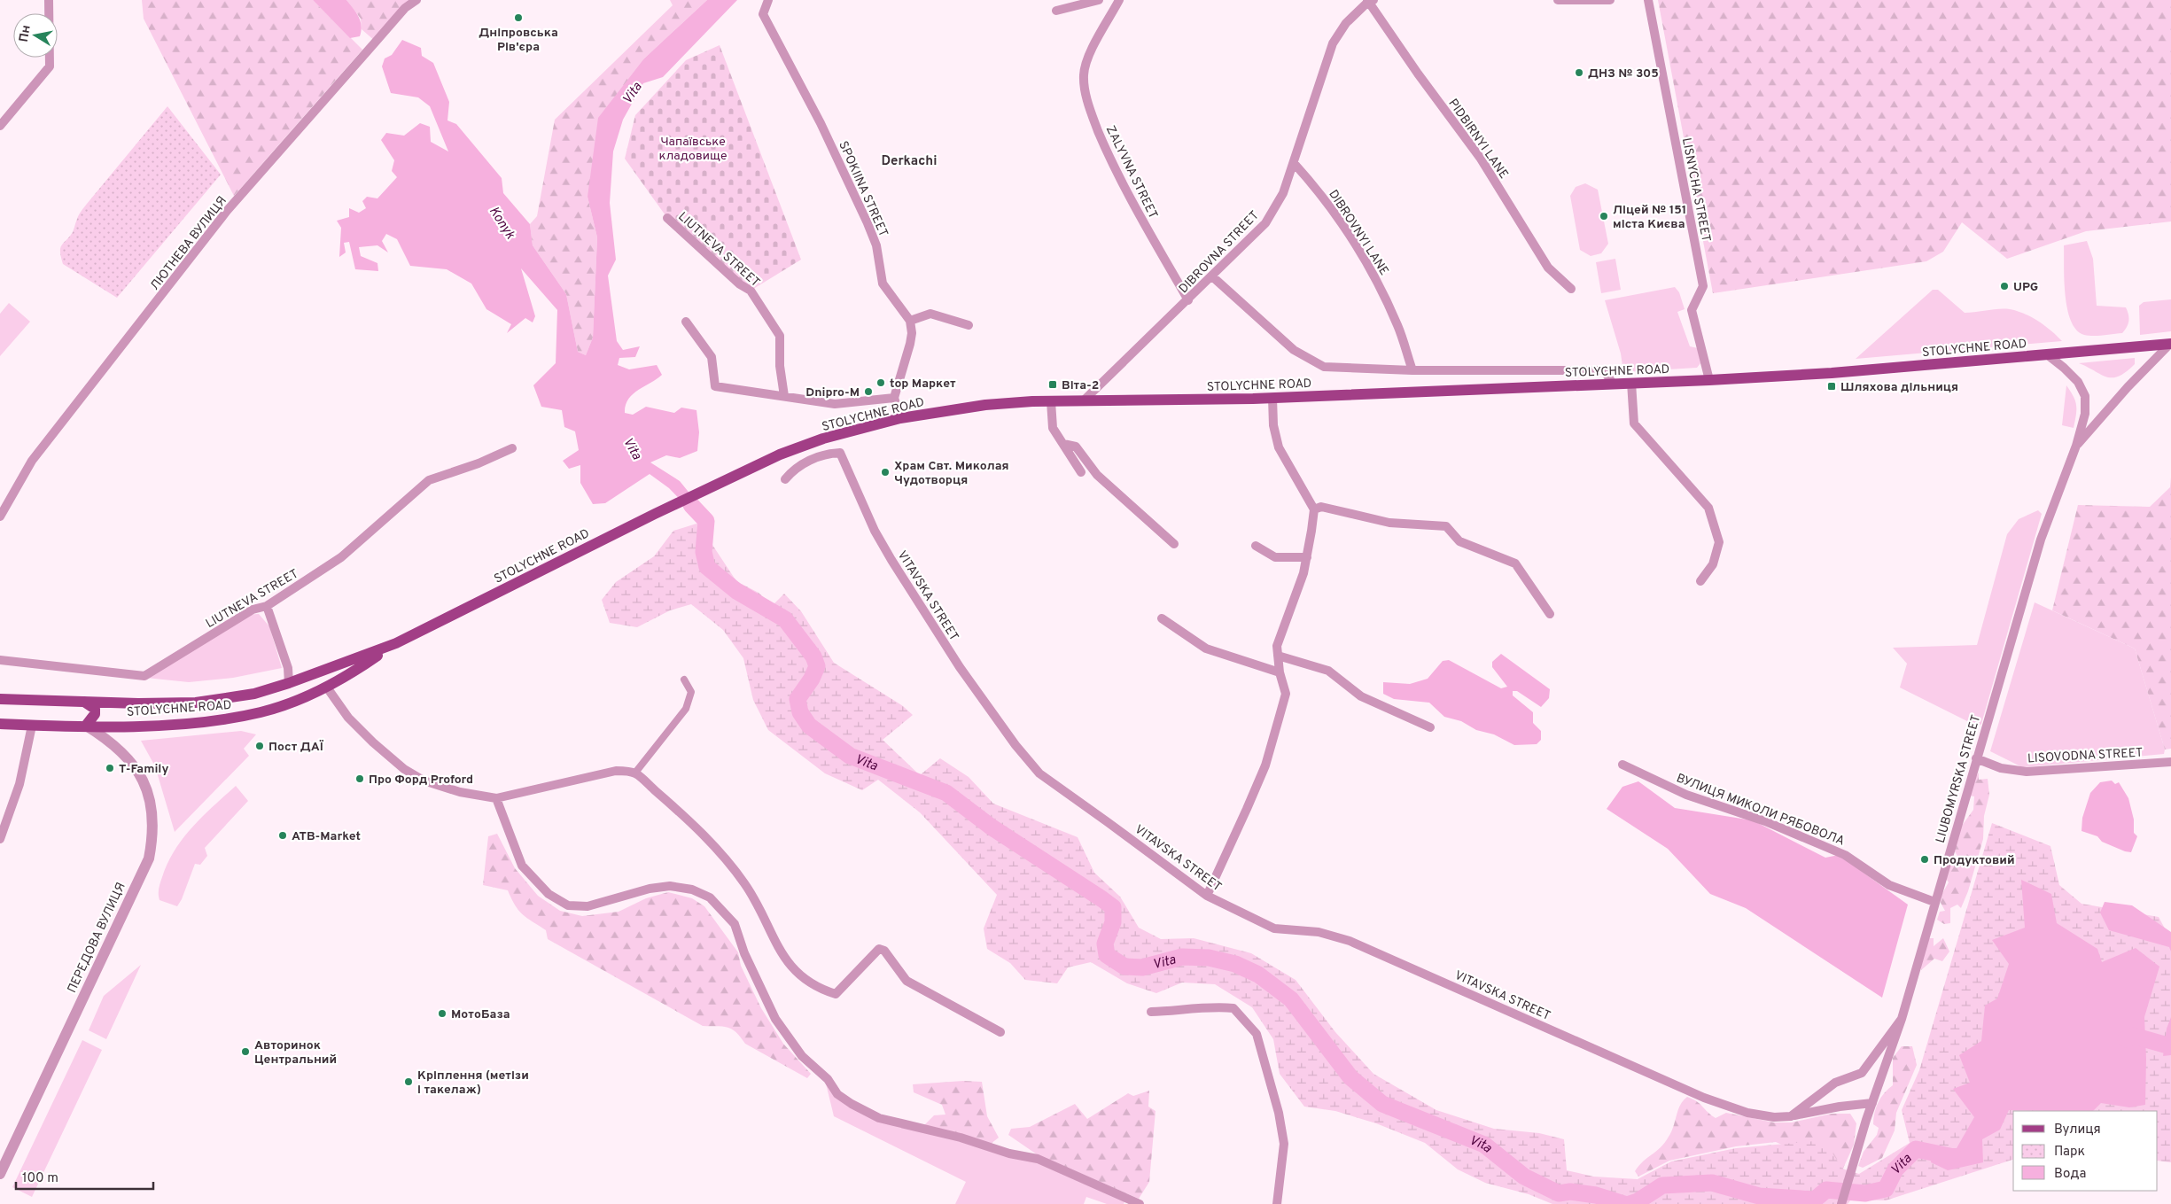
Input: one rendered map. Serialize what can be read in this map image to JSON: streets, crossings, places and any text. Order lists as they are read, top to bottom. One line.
{"streets":{"main road":["STOLYCHNE ROAD"],"street":["PIDBIRNYI LANE","ZALYVNA STREET","SPOKIINA STREET","LISNYCHA STREET","DIBROVNYI LANE","ЛЮТНЕВА ВУЛИЦЯ","LIUTNEVA STREET","DIBROVNA STREET","VITAVSKA STREET","LISOVODNA STREET","LIUBOMYRSKA STREET","ВУЛИЦЯ МИКОЛИ РЯБОВОЛА","ПЕРЕДОВА ВУЛИЦЯ"]},"crossings":[["PIDBIRNYI LANE","DIBROVNA STREET"],["ZALYVNA STREET","DIBROVNA STREET"],["LISNYCHA STREET","STOLYCHNE ROAD"],["DIBROVNYI LANE","DIBROVNA STREET"],["DIBROVNA STREET","STOLYCHNE ROAD"],["STOLYCHNE ROAD","LIUBOMYRSKA STREET"],["STOLYCHNE ROAD","ПЕРЕДОВА ВУЛИЦЯ"],["VITAVSKA STREET","LIUBOMYRSKA STREET"],["LISOVODNA STREET","LIUBOMYRSKA STREET"],["LIUBOMYRSKA STREET","ВУЛИЦЯ МИКОЛИ РЯБОВОЛА"]],"districts":["Derkachi"],"water":["Vita","Konyk"],"parks":["Чапаївське кладовище"],"places":{"other":["Дніпровська Рів'єра","ДНЗ № 305","Ліцей № 151 міста Києва","UPG","top Маркет","Dnipro-M","Храм Свт. Миколая Чудотворця","Пост ДАЇ","T-Family","Про Форд Proford","ATB-Market","Продуктовий","МотоБаза","Авторинок Центральний","Кріплення (метізи і такелаж)"],"transit":["Віта-2","Шляхова дільниця"]},"legend":["Вулиця","Парк","Вода"],"scale_bar":"100 m","north":"left"}
